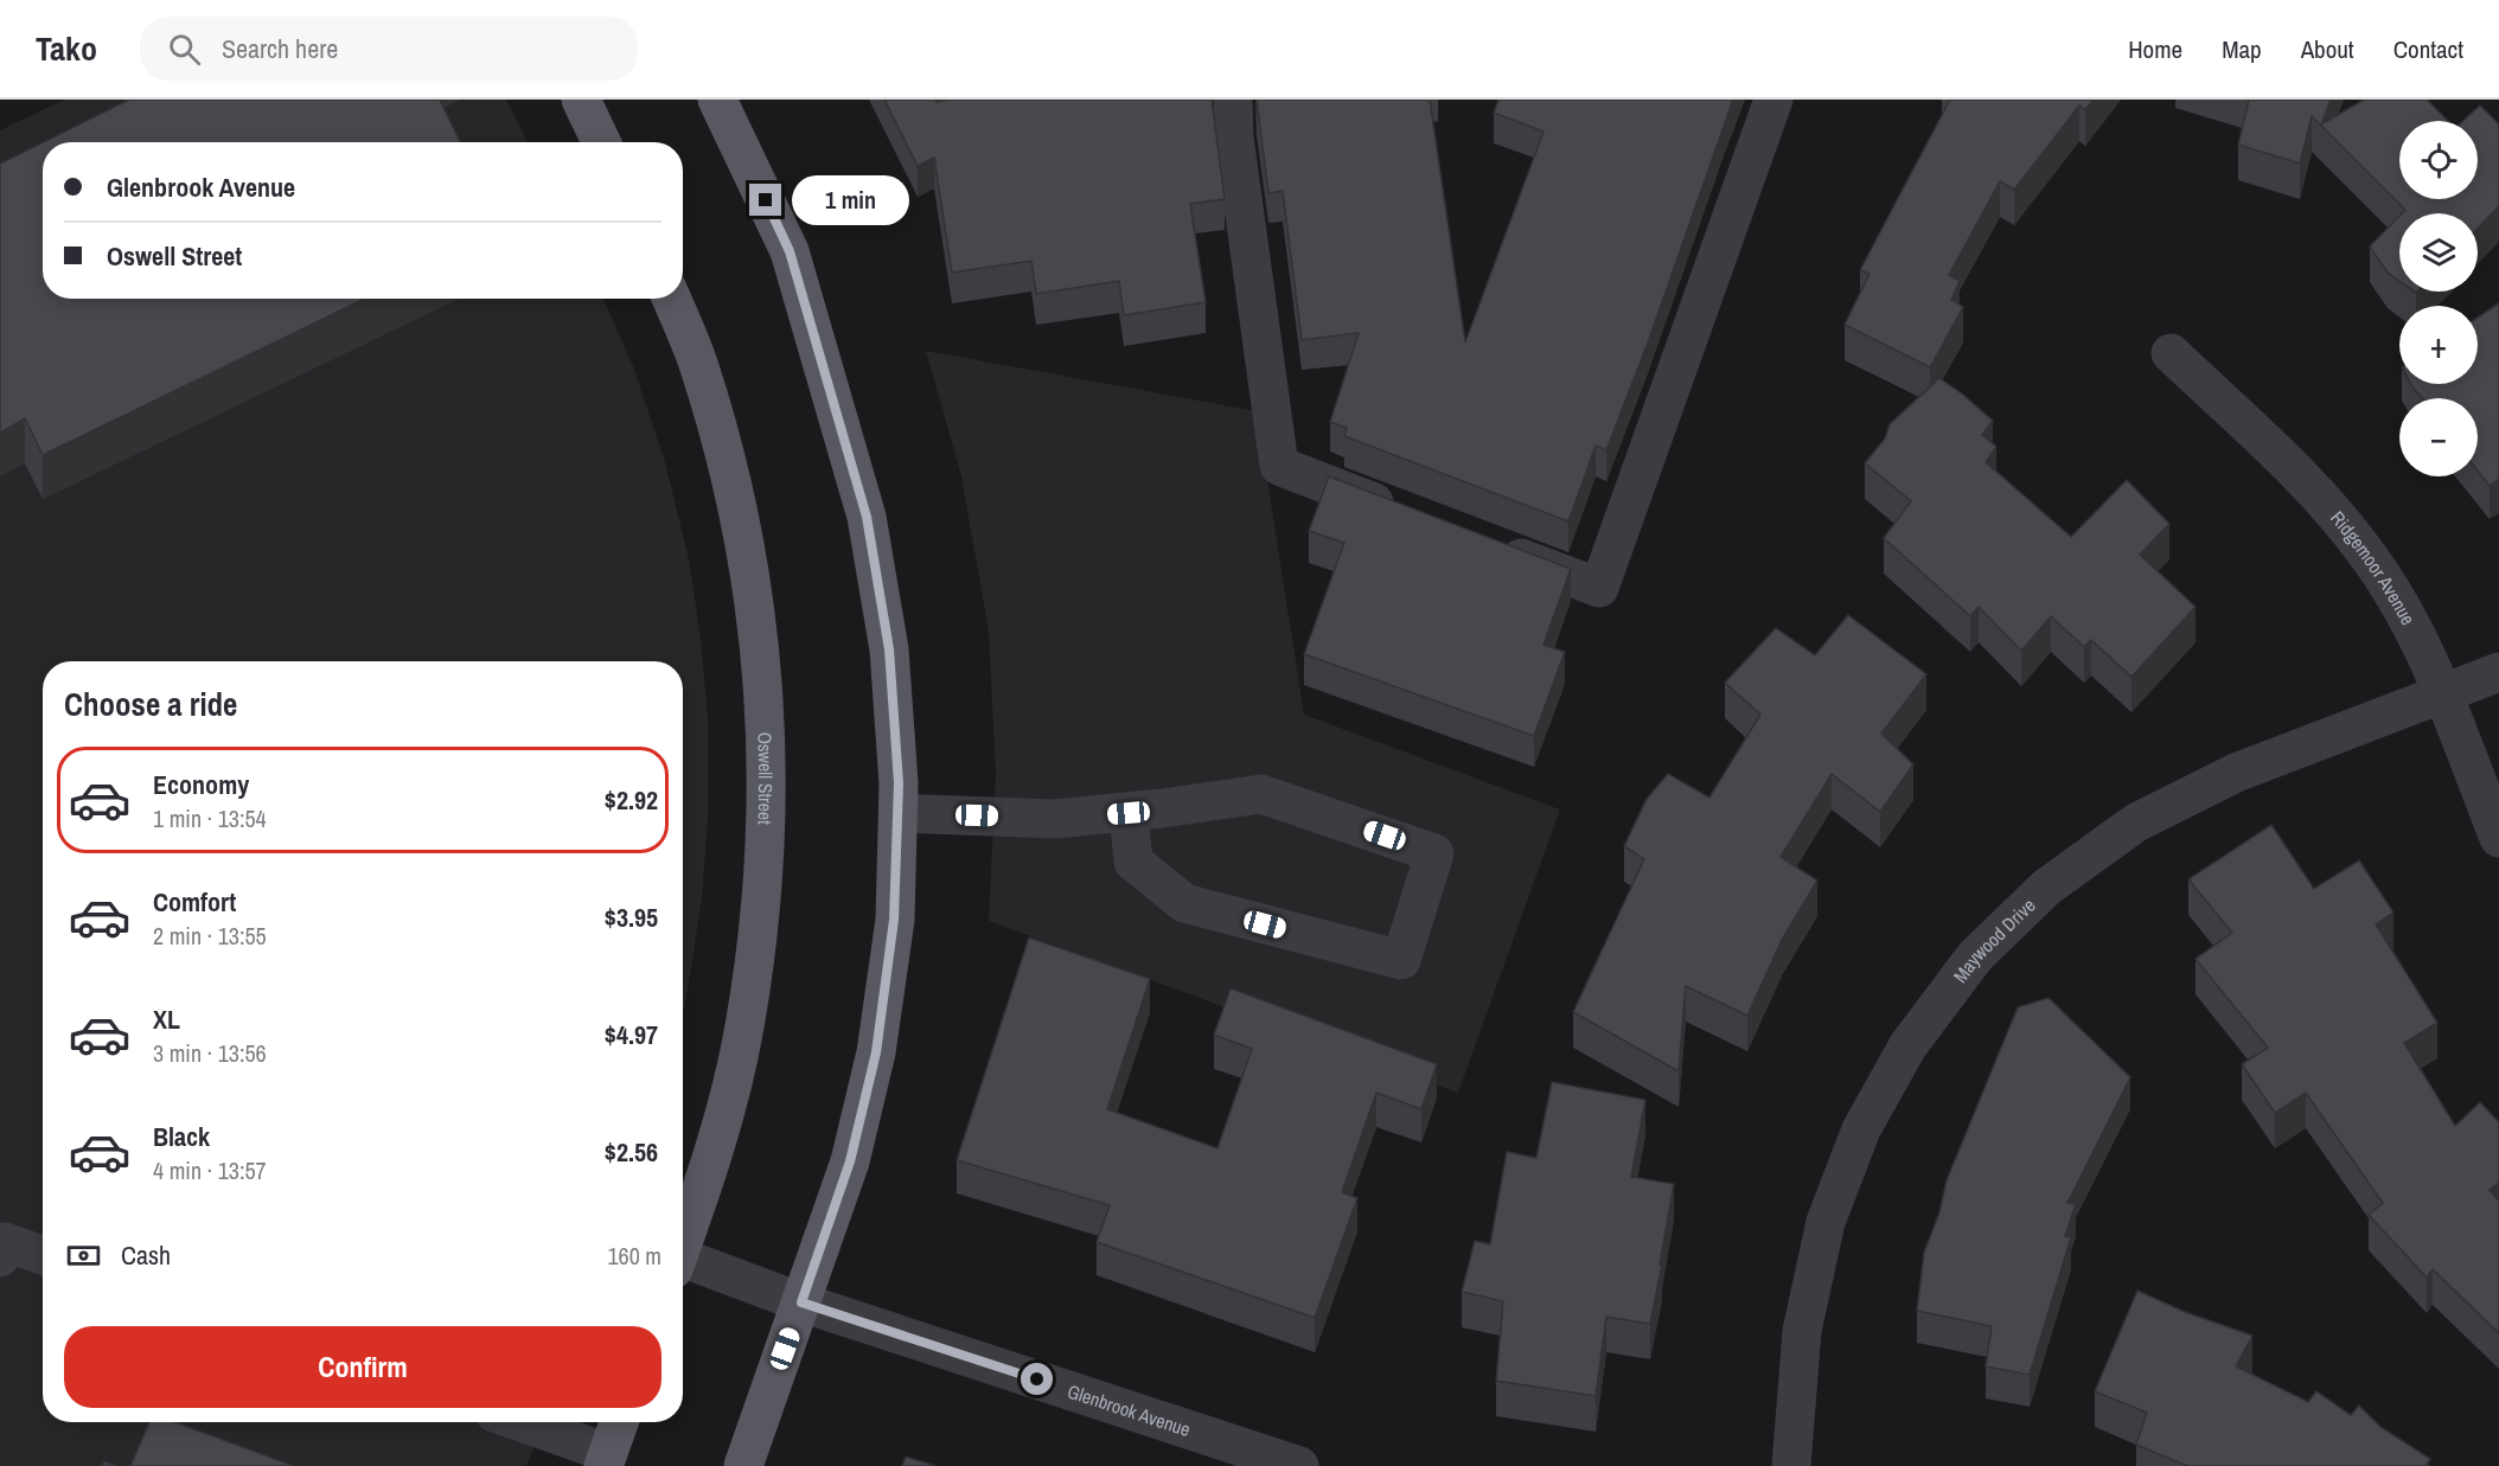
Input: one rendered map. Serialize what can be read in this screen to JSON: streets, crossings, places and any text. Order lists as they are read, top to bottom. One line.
{"streets":{"main road":["Oswell Street"],"street":["Ridgemoor Avenue","Maywood Drive","Glenbrook Avenue"]},"crossings":[["Ridgemoor Avenue","Maywood Drive"]],"page":{"header":"Tako","search":"Search here","nav":["Home","Map","About","Contact"],"map_buttons":["+","−"],"banner":["Glenbrook Avenue","Oswell Street"],"bubble":"1 min","heading":"Choose a ride","list":[{"name":"Economy","note":"1 min · 13:54","value":"$2.92"},{"name":"Comfort","note":"2 min · 13:55","value":"$3.95"},{"name":"XL","note":"3 min · 13:56","value":"$4.97"},{"name":"Black","note":"4 min · 13:57","value":"$2.56"}],"pay":["Cash","160 m"],"buttons":"Confirm"}}
